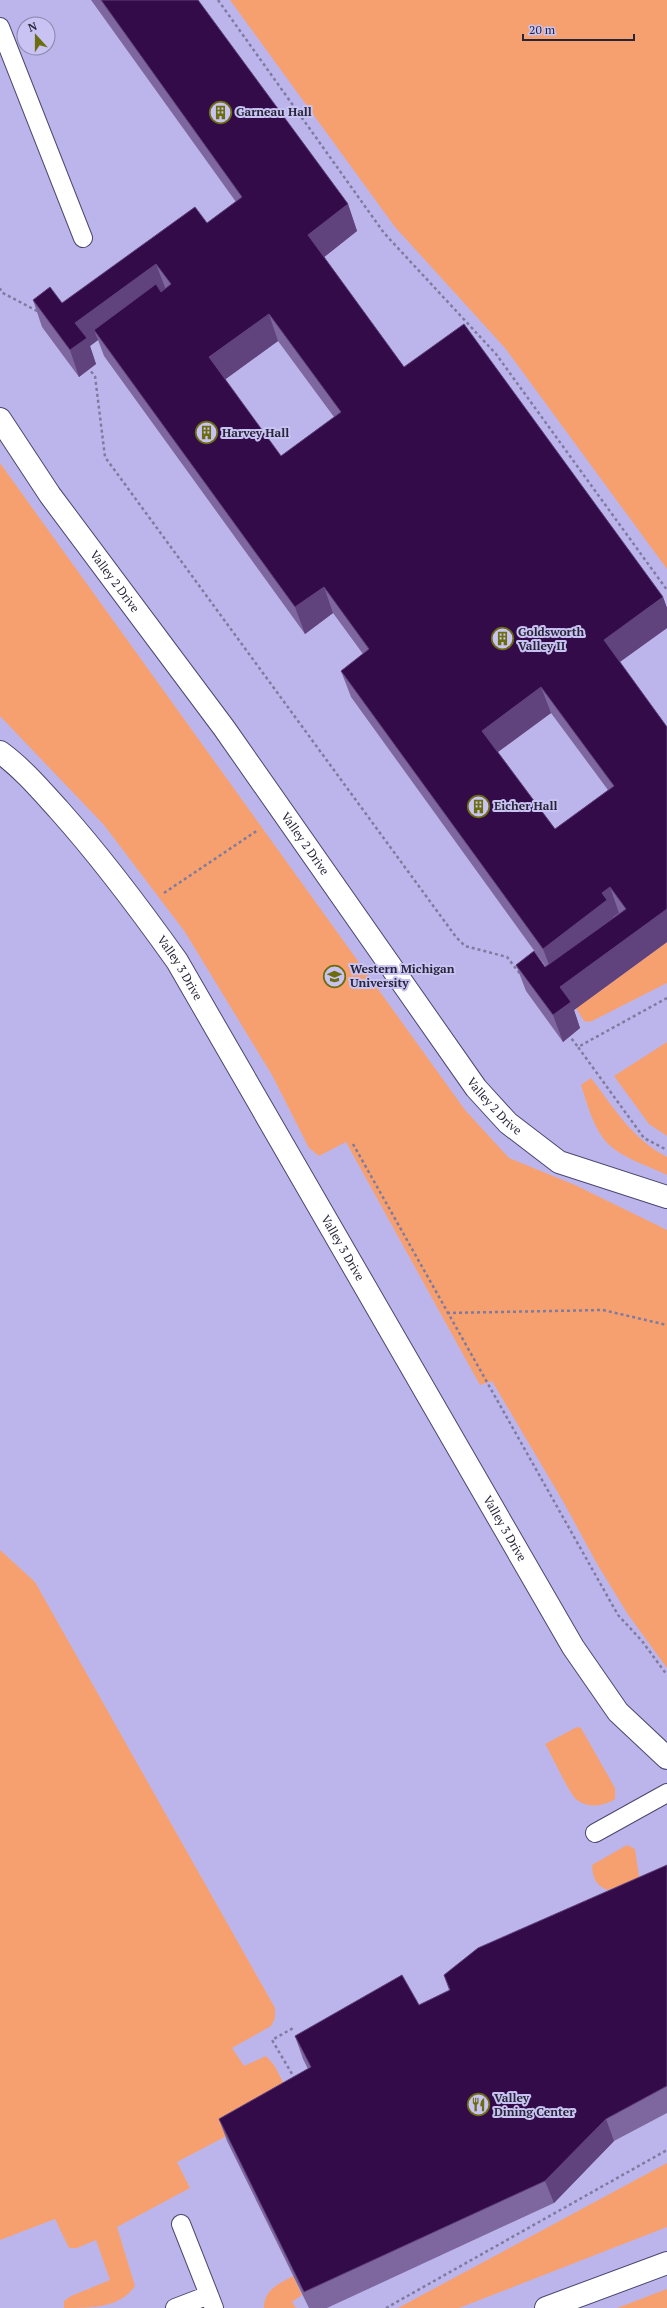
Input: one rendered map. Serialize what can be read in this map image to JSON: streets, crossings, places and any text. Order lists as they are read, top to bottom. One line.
{"streets":{"street":["Valley 2 Drive","Valley 3 Drive"]},"places":{"building":["Garneau Hall","Harvey Hall","Goldsworth Valley II","Eicher Hall"],"school or university":["Western Michigan University"],"restaurant":["Valley Dining Center"]},"scale_bar":"20 m","north":"top"}
